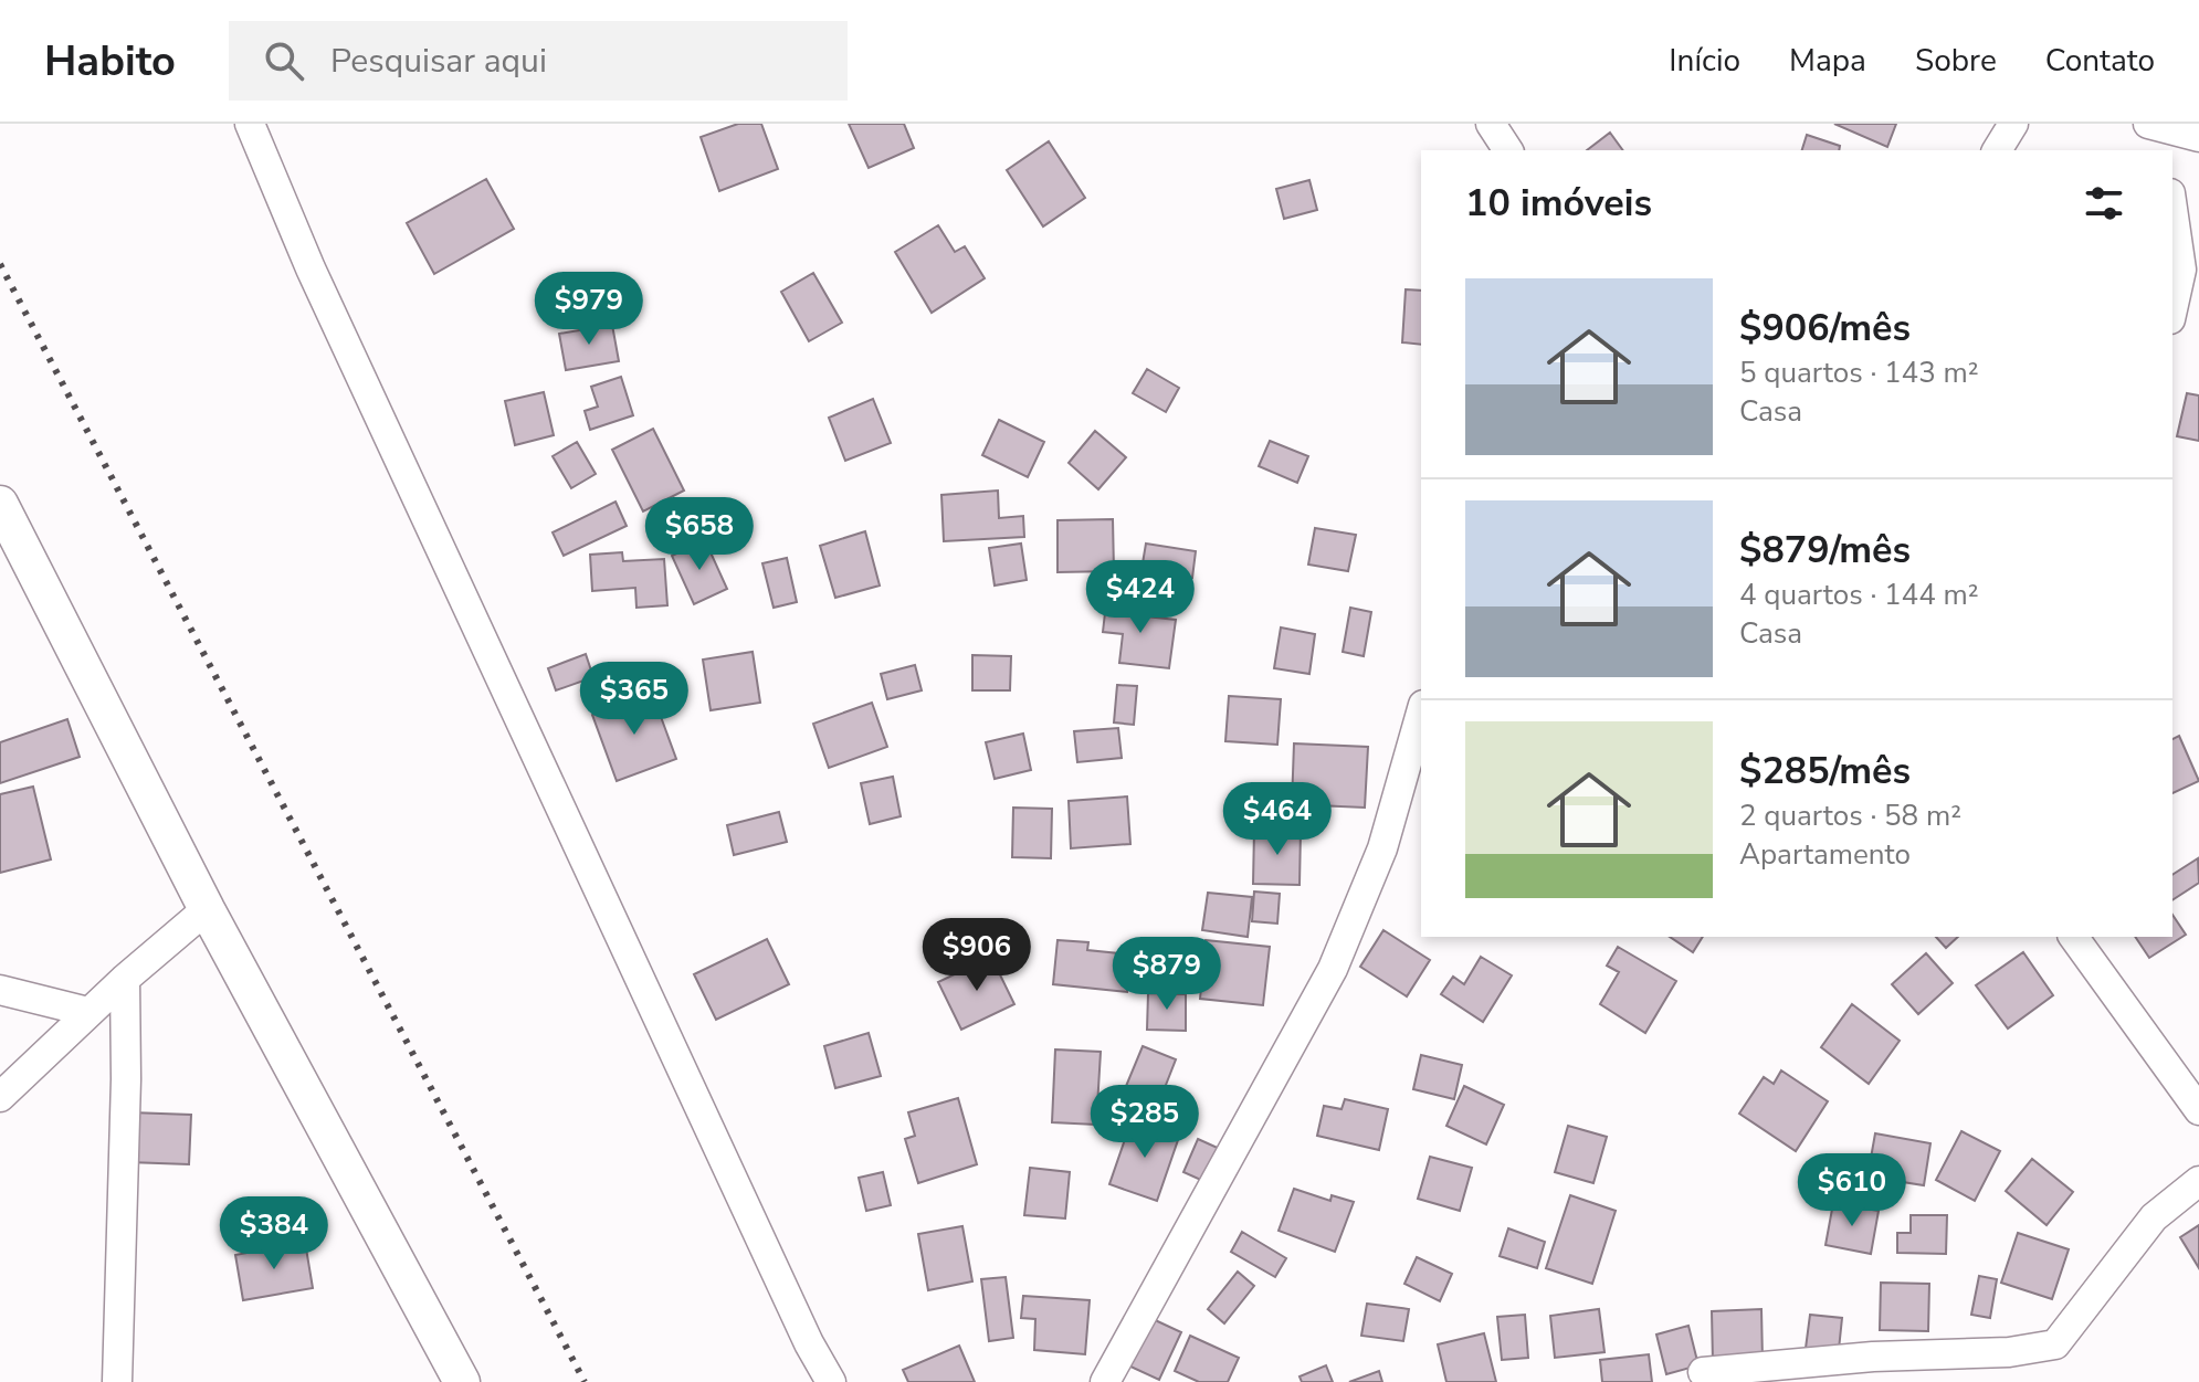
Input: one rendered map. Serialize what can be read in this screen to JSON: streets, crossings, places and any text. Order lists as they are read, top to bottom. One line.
{"page":{"header":"Habito","search":"Pesquisar aqui","nav":["Início","Mapa","Sobre","Contato"],"heading":"10 imóveis","list":[{"name":"$906/mês","note":"5 quartos · 143 m² · Casa"},{"name":"$879/mês","note":"4 quartos · 144 m² · Casa"},{"name":"$285/mês","note":"2 quartos · 58 m² · Apartamento"}],"price":["$979","$658","$424","$365","$464","$906","$879","$285","$610","$384"]}}
